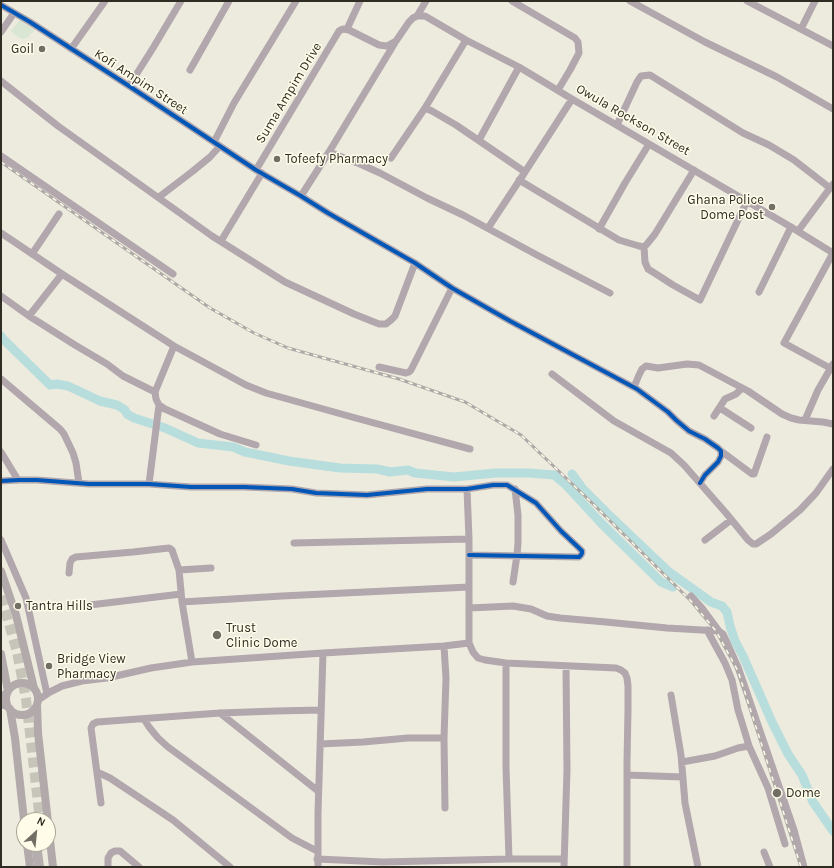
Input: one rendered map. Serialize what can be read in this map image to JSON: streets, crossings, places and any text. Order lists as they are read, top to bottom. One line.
{"streets":{"street":["Kofi Ampim Street","Suma Ampim Drive","Owula Rockson Street"]},"crossings":[["Kofi Ampim Street","Suma Ampim Drive"]],"places":["Goil","Tofeefy Pharmacy","Ghana Police Dome Post","Tantra Hills","Trust Clinic Dome","Bridge View Pharmacy","Dome"],"north":"top right"}
